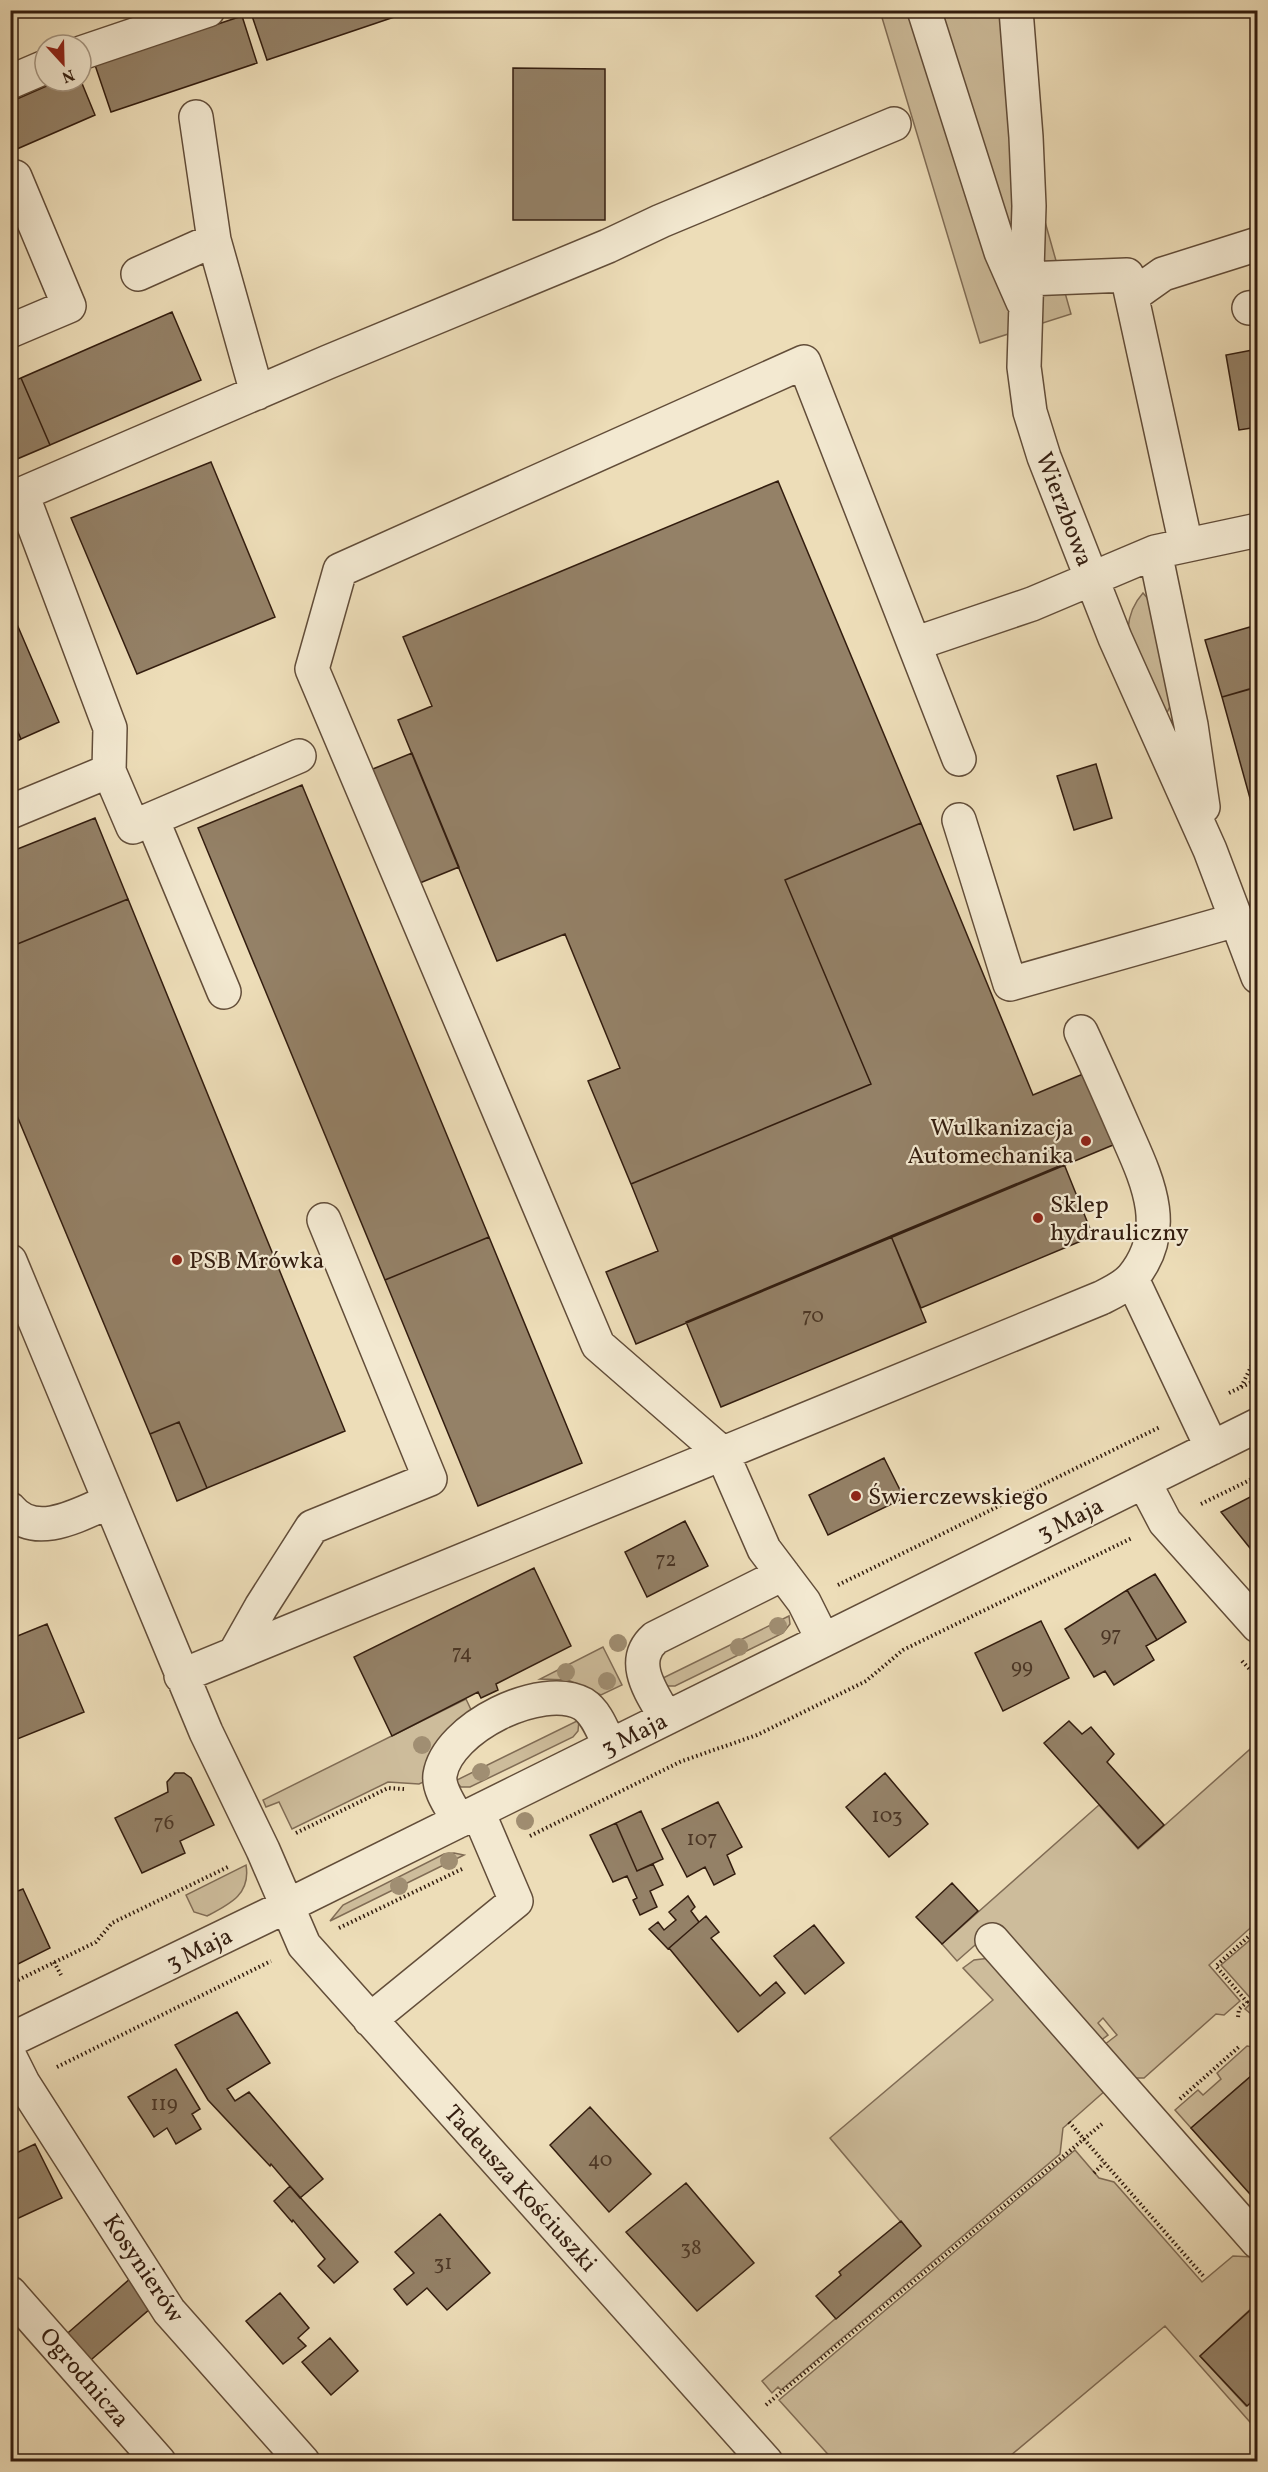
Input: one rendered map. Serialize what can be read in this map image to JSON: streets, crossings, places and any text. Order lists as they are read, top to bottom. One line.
{"streets":{"street":["Wierzbowa","3 Maja","Tadeusza Kościuszki","Kosynierów","Ogrodnicza"]},"crossings":[["3 Maja","Tadeusza Kościuszki"]],"places":["Wulkanizacja Automechanika","Sklep hydrauliczny","PSB Mrówka","Świerczewskiego"],"house_numbers":["70","72","97","74","99","103","76","107","119","40","38","31"],"north":"bottom"}
